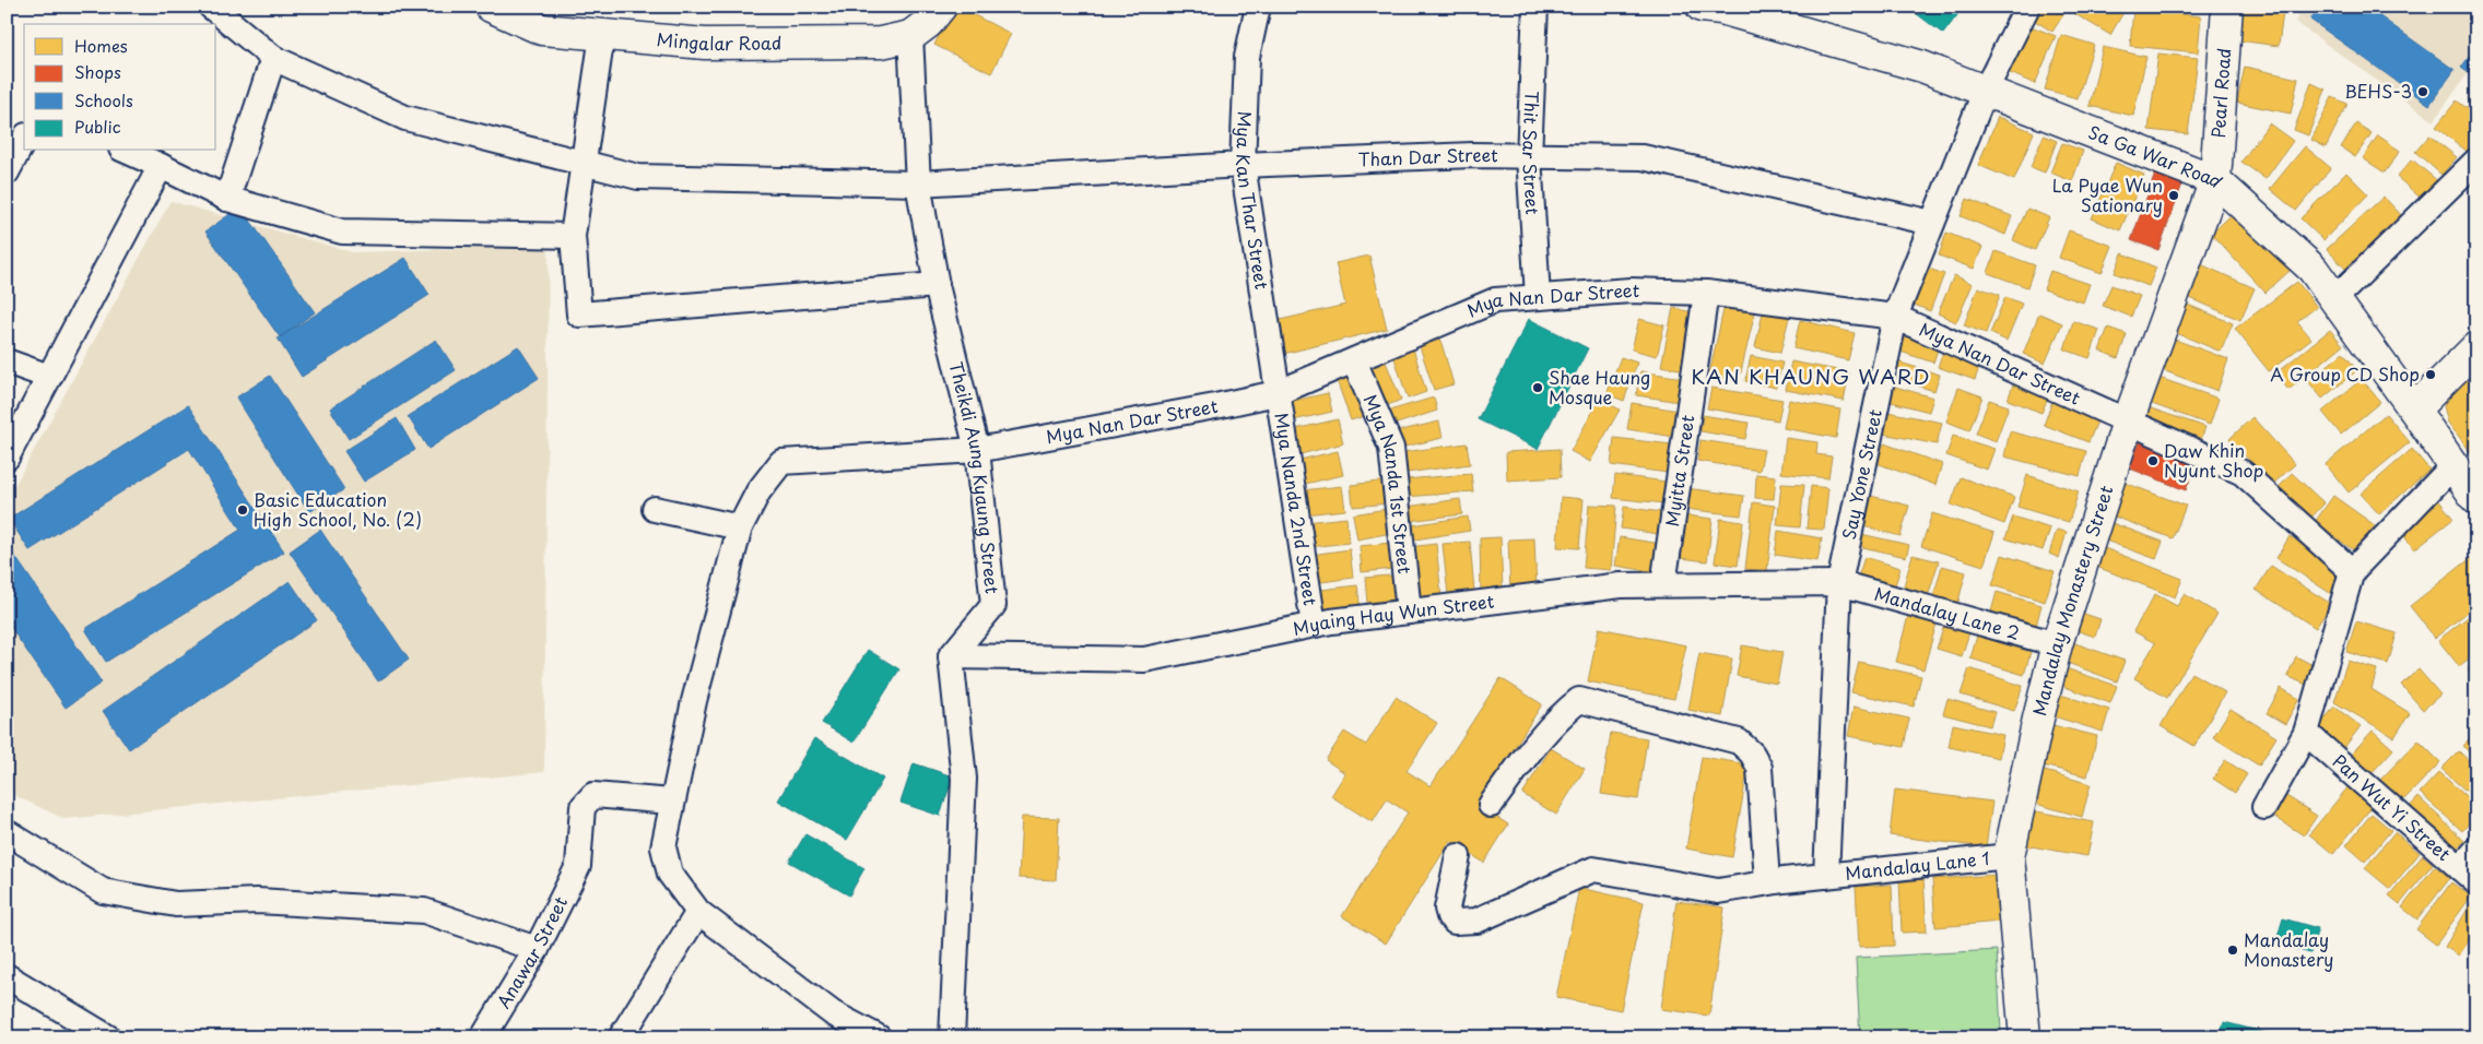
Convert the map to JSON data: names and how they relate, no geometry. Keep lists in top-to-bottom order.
{
  "streets": {
    "main road": [
      "Mingalar Road",
      "Pearl Road",
      "Sa Ga War Road",
      "Mandalay Monastery Street"
    ],
    "street": [
      "Thit Sar Street",
      "Than Dar Street",
      "Mya Kan Thar Street",
      "Mya Nan Dar Street",
      "Myitta Street",
      "Say Yone Street",
      "Theikdi Aung Kyaung Street",
      "Mya Nanda 1st Street",
      "Mya Nanda 2nd Street",
      "Mandalay Lane 2",
      "Myaing Hay Wun Street",
      "Pan Wut Yi Street",
      "Mandalay Lane 1",
      "Anawar Street"
    ]
  },
  "crossings": [
    ["Mingalar Road", "Theikdi Aung Kyaung Street"],
    ["Pearl Road", "Sa Ga War Road"],
    ["Pearl Road", "Mandalay Monastery Street"],
    ["Thit Sar Street", "Than Dar Street"],
    ["Thit Sar Street", "Mya Nan Dar Street"],
    ["Than Dar Street", "Mya Kan Thar Street"],
    ["Than Dar Street", "Say Yone Street"],
    ["Than Dar Street", "Theikdi Aung Kyaung Street"],
    ["Sa Ga War Road", "Say Yone Street"],
    ["Sa Ga War Road", "Mandalay Monastery Street"],
    ["Mya Kan Thar Street", "Mya Nan Dar Street"],
    ["Mya Kan Thar Street", "Mya Nanda 2nd Street"],
    ["Mya Nan Dar Street", "Myitta Street"],
    ["Mya Nan Dar Street", "Say Yone Street"],
    ["Mya Nan Dar Street", "Theikdi Aung Kyaung Street"],
    ["Mya Nan Dar Street", "Mya Nanda 1st Street"],
    ["Mya Nan Dar Street", "Mya Nanda 2nd Street"],
    ["Mya Nan Dar Street", "Mandalay Monastery Street"],
    ["Myitta Street", "Myaing Hay Wun Street"],
    ["Say Yone Street", "Mandalay Lane 2"],
    ["Say Yone Street", "Myaing Hay Wun Street"],
    ["Say Yone Street", "Mandalay Lane 1"],
    ["Theikdi Aung Kyaung Street", "Myaing Hay Wun Street"],
    ["Mya Nanda 1st Street", "Myaing Hay Wun Street"],
    ["Mya Nanda 2nd Street", "Myaing Hay Wun Street"],
    ["Mandalay Monastery Street", "Mandalay Lane 2"],
    ["Mandalay Monastery Street", "Mandalay Lane 1"],
    ["Mandalay Lane 2", "Myaing Hay Wun Street"]
  ],
  "districts": ["KAN KHAUNG WARD"],
  "places": [
    "BEHS-3",
    "La Pyae Wun Sationary",
    "A Group CD Shop",
    "Shae Haung Mosque",
    "Daw Khin Nyunt Shop",
    "Basic Education High School, No. (2)",
    "Mandalay Monastery"
  ],
  "legend": [
    "Homes",
    "Shops",
    "Schools",
    "Public"
  ]
}
